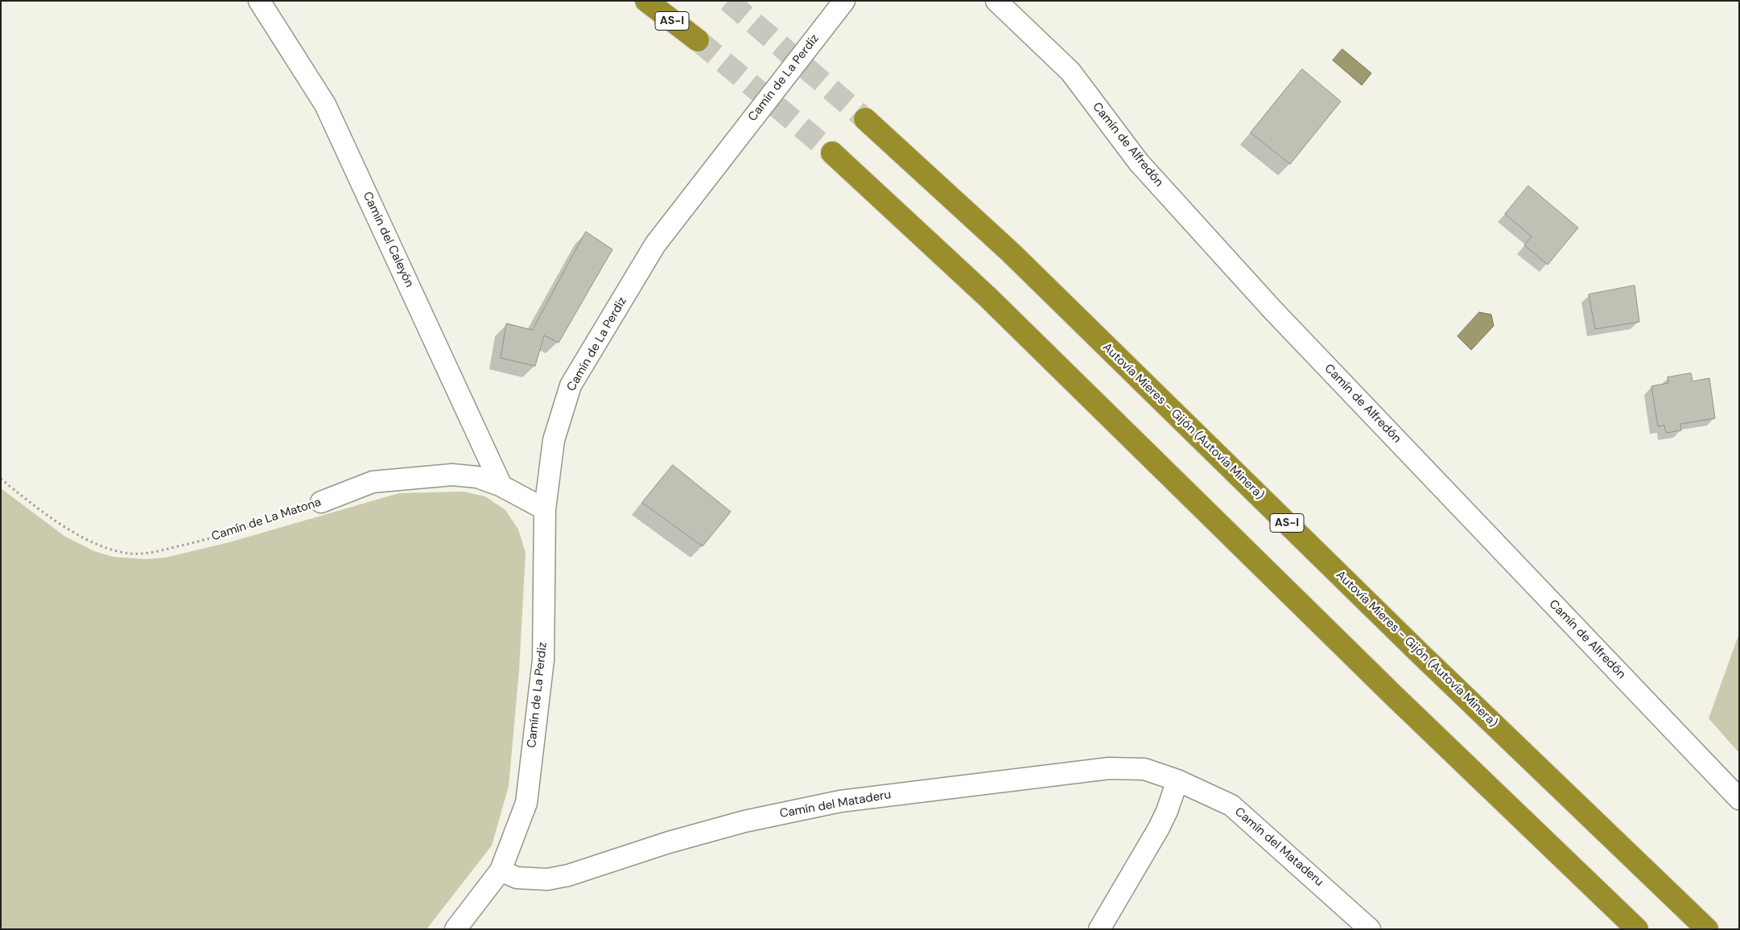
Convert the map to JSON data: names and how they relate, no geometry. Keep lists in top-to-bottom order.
{
  "streets": {
    "highway": ["AS-I", "Autovía Mieres - Gijón (Autovía Minera)"],
    "street": [
      "Camín de La Perdiz",
      "Camín de Alfredón",
      "Camín del Caleyón",
      "Camín de La Matona",
      "Camín del Mataderu"
    ]
  },
  "crossings": [
    ["Camín de La Perdiz", "Camín de La Matona"],
    ["Camín de La Perdiz", "Camín del Mataderu"],
    ["Camín del Caleyón", "Camín de La Matona"]
  ]
}
